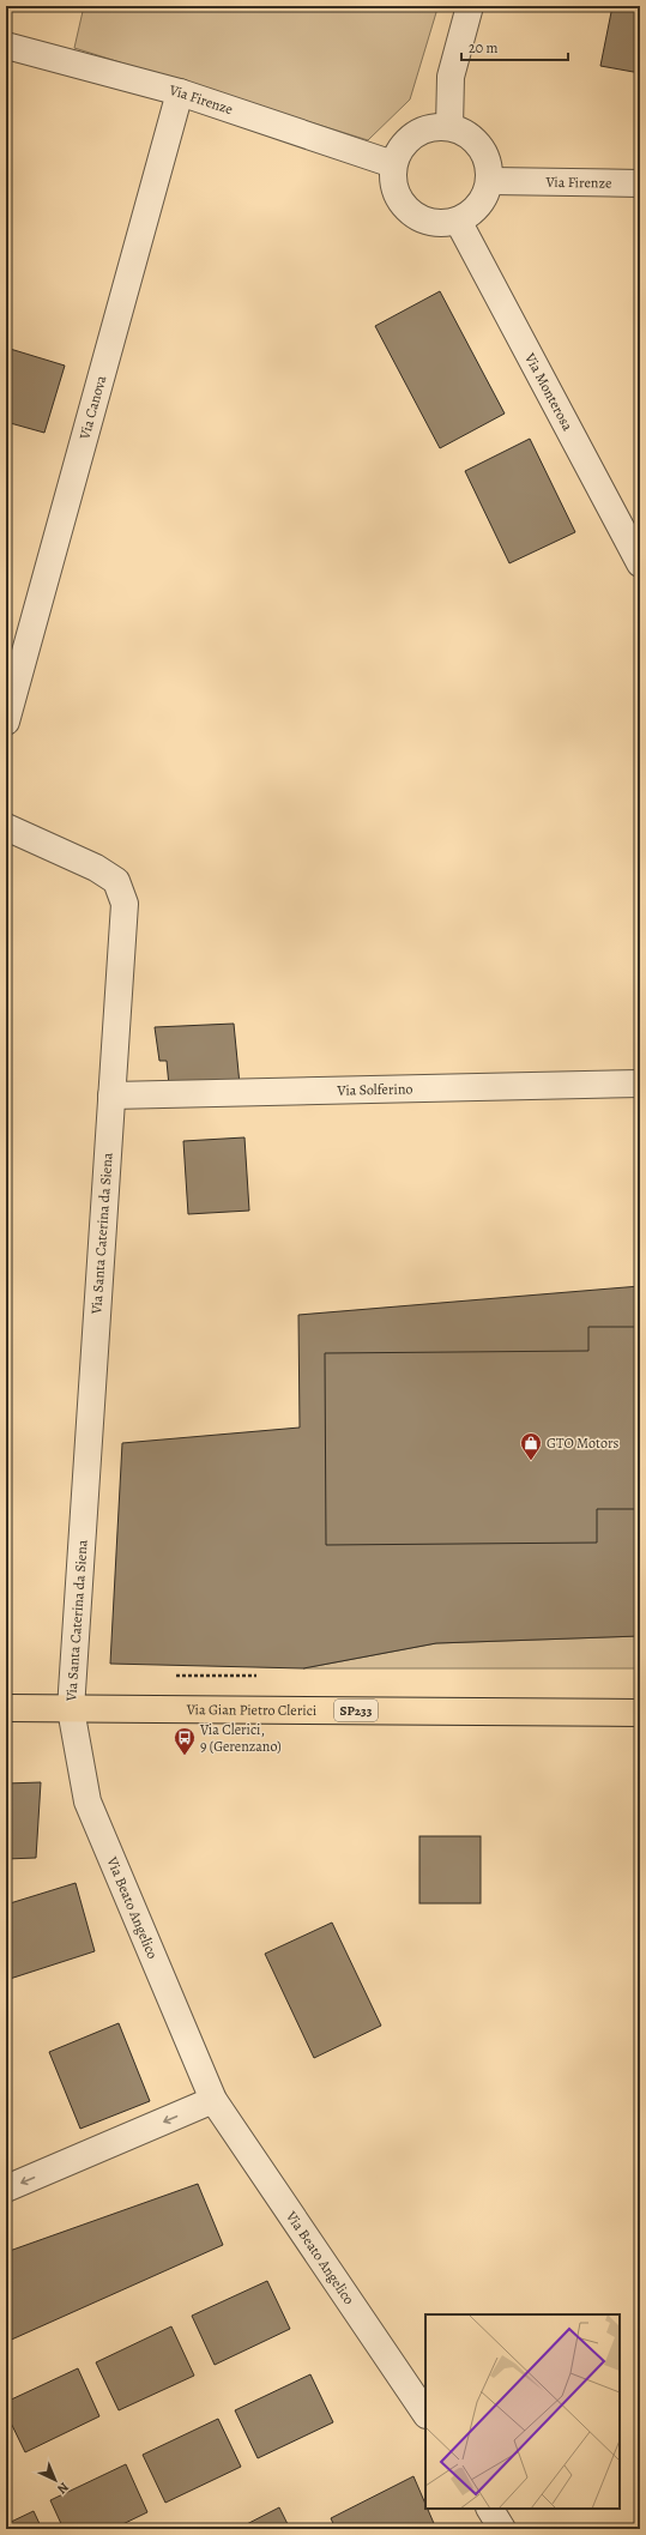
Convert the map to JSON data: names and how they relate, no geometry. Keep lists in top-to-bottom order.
{
  "streets": {
    "main road": ["Via Gian Pietro Clerici", "SP233"],
    "street": [
      "Via Firenze",
      "Via Monterosa",
      "Via Canova",
      "Via Solferino",
      "Via Santa Caterina da Siena",
      "Via Beato Angelico"
    ]
  },
  "crossings": [
    ["Via Firenze", "Via Monterosa"],
    ["Via Firenze", "Via Canova"],
    ["Via Solferino", "Via Santa Caterina da Siena"],
    ["Via Santa Caterina da Siena", "Via Gian Pietro Clerici"],
    ["Via Santa Caterina da Siena", "Via Beato Angelico"],
    ["Via Gian Pietro Clerici", "Via Beato Angelico"]
  ],
  "places": {
    "shop": ["GTO Motors"],
    "bus stop": ["Via Clerici, 9 (Gerenzano)"]
  },
  "scale_bar": "20 m",
  "north": "bottom right"
}
